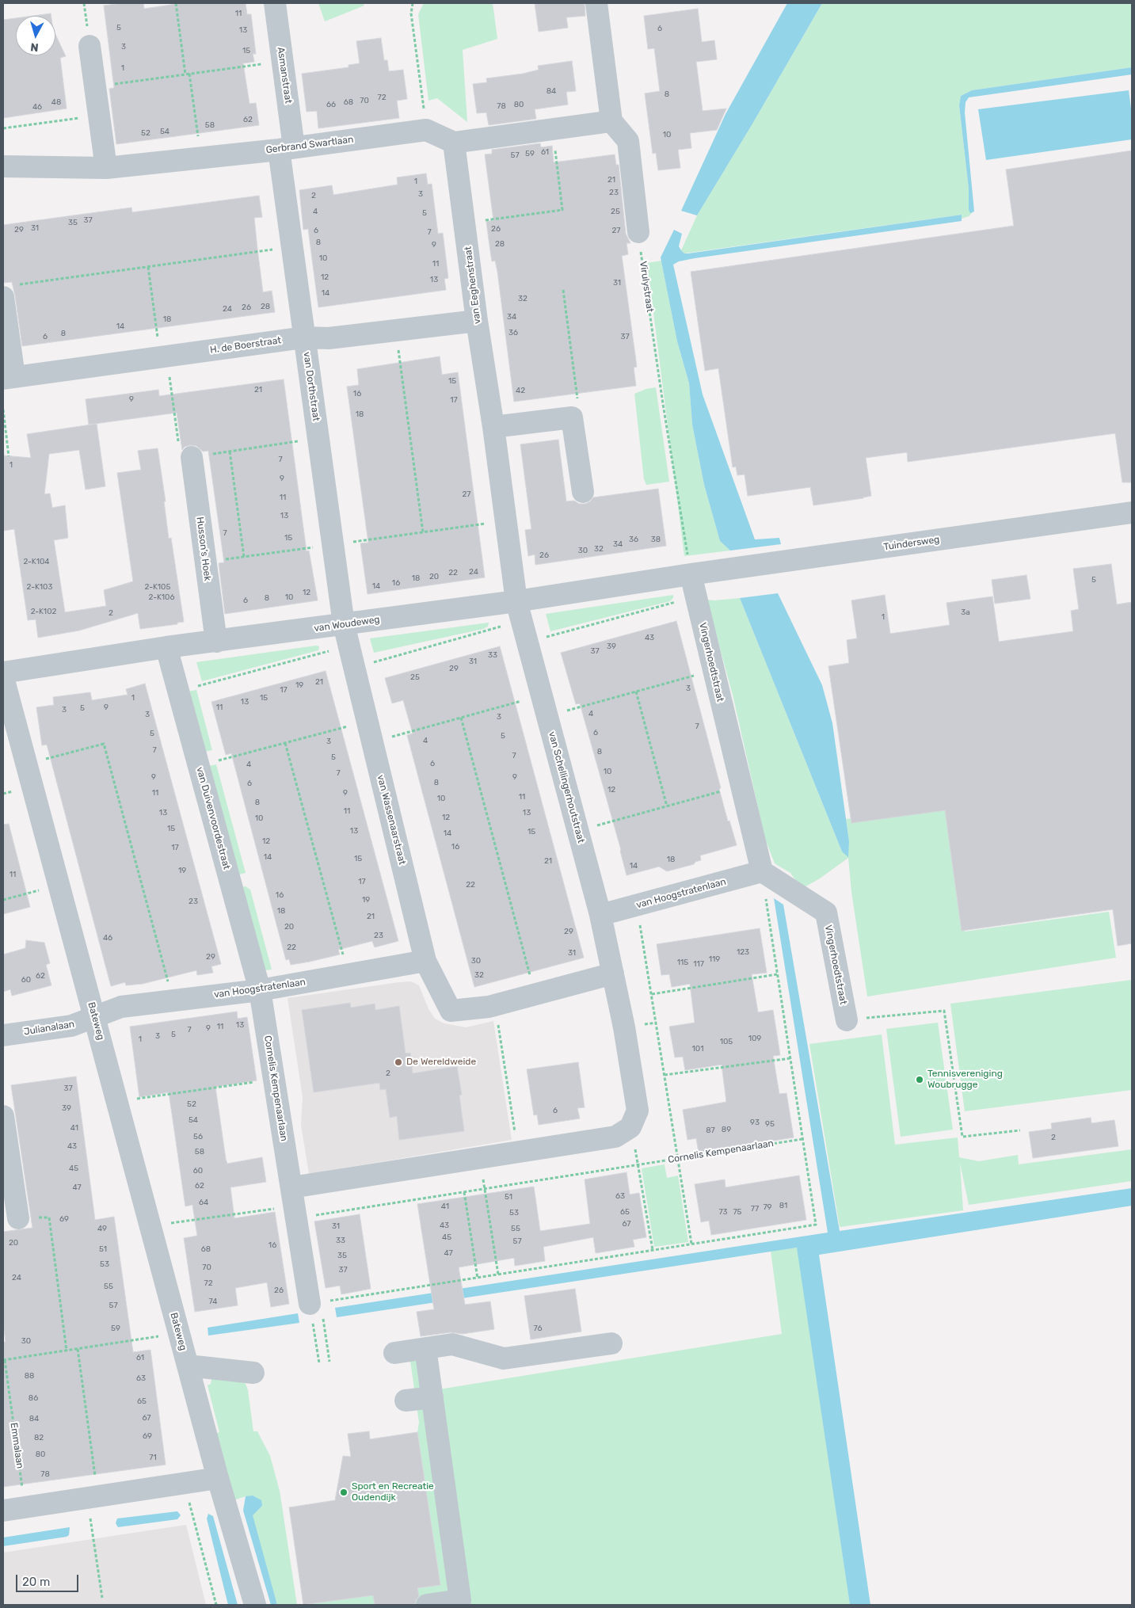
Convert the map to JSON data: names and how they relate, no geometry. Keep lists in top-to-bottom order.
{
  "streets": {
    "street": [
      "Asmanstraat",
      "Gerbrand Swartlaan",
      "van Eeghenstraat",
      "H. de Boerstraat",
      "van Dorthstraat",
      "Tuindersweg",
      "Husson's Hoek",
      "van Woudeweg",
      "Vingerhoedtstraat",
      "van Schellingerhoutstraat",
      "van Duivenvoordestraat",
      "van Wassenaarstraat",
      "van Hoogstratenlaan",
      "Bateweg",
      "Julianalaan",
      "Cornelis Kempenaarlaan"
    ],
    "path": ["Virulystraat", "Emmalaan"]
  },
  "crossings": [
    ["Asmanstraat", "Gerbrand Swartlaan"],
    ["Asmanstraat", "van Dorthstraat"],
    ["Gerbrand Swartlaan", "van Dorthstraat"],
    ["van Eeghenstraat", "H. de Boerstraat"],
    ["van Eeghenstraat", "van Woudeweg"],
    ["van Eeghenstraat", "van Schellingerhoutstraat"],
    ["Virulystraat", "Tuindersweg"],
    ["Virulystraat", "van Woudeweg"],
    ["Virulystraat", "Vingerhoedtstraat"],
    ["H. de Boerstraat", "van Dorthstraat"],
    ["van Dorthstraat", "van Woudeweg"],
    ["van Dorthstraat", "van Wassenaarstraat"],
    ["Tuindersweg", "van Woudeweg"],
    ["Tuindersweg", "Vingerhoedtstraat"],
    ["Husson's Hoek", "van Woudeweg"],
    ["van Woudeweg", "Vingerhoedtstraat"],
    ["van Woudeweg", "van Schellingerhoutstraat"],
    ["van Woudeweg", "van Duivenvoordestraat"],
    ["van Woudeweg", "van Wassenaarstraat"],
    ["Vingerhoedtstraat", "van Hoogstratenlaan"],
    ["van Schellingerhoutstraat", "van Hoogstratenlaan"],
    ["van Duivenvoordestraat", "van Hoogstratenlaan"],
    ["van Duivenvoordestraat", "Cornelis Kempenaarlaan"],
    ["van Wassenaarstraat", "van Hoogstratenlaan"],
    ["van Hoogstratenlaan", "Bateweg"],
    ["van Hoogstratenlaan", "Julianalaan"],
    ["van Hoogstratenlaan", "Cornelis Kempenaarlaan"],
    ["Bateweg", "Julianalaan"]
  ],
  "places": ["De Wereldweide", "Tennisvereniging Woubrugge", "Sport en Recreatie Oudendijk"],
  "house_numbers": [
    "11",
    "5",
    "6",
    "13",
    "3",
    "15",
    "1",
    "84",
    "8",
    "72",
    "70",
    "48",
    "68",
    "66",
    "80",
    "78",
    "46",
    "62",
    "58",
    "54",
    "52",
    "10",
    "61",
    "59",
    "57",
    "21",
    "1",
    "23",
    "3",
    "2",
    "4",
    "25",
    "5",
    "37",
    "35",
    "31",
    "26",
    "29",
    "6",
    "27",
    "7",
    "8",
    "28",
    "9",
    "10",
    "11",
    "12",
    "13",
    "31",
    "14",
    "32",
    "28",
    "26",
    "24",
    "34",
    "18",
    "14",
    "36",
    "8",
    "6",
    "37",
    "15",
    "21",
    "42",
    "16",
    "9",
    "17",
    "18",
    "7",
    "1",
    "9",
    "27",
    "11",
    "13",
    "7",
    "15",
    "36",
    "38",
    "34",
    "32",
    "30",
    "26",
    "2-K104",
    "24",
    "22",
    "20",
    "18",
    "5",
    "16",
    "14",
    "2-K103",
    "2-K105",
    "12",
    "2-K106",
    "10",
    "8",
    "6",
    "2-K102",
    "3a",
    "2",
    "1",
    "43",
    "39",
    "37",
    "33",
    "31",
    "29",
    "25",
    "21",
    "19",
    "3",
    "17",
    "1",
    "15",
    "13",
    "9",
    "11",
    "5",
    "3",
    "4",
    "3",
    "3",
    "7",
    "6",
    "5",
    "5",
    "4",
    "3",
    "7",
    "8",
    "7",
    "5",
    "6",
    "4",
    "10",
    "7",
    "9",
    "9",
    "8",
    "6",
    "12",
    "11",
    "9",
    "11",
    "10",
    "8",
    "11",
    "13",
    "13",
    "12",
    "10",
    "15",
    "13",
    "15",
    "14",
    "12",
    "16",
    "17",
    "14",
    "15",
    "18",
    "21",
    "14",
    "19",
    "11",
    "17",
    "22",
    "16",
    "19",
    "23",
    "18",
    "21",
    "20",
    "29",
    "23",
    "46",
    "22",
    "123",
    "31",
    "29",
    "119",
    "30",
    "115",
    "117",
    "32",
    "62",
    "60",
    "13",
    "11",
    "9",
    "7",
    "5",
    "3",
    "109",
    "1",
    "105",
    "101",
    "2",
    "37",
    "52",
    "39",
    "6",
    "54",
    "93",
    "95",
    "41",
    "89",
    "87",
    "56",
    "2",
    "43",
    "58",
    "45",
    "60",
    "62",
    "47",
    "63",
    "51",
    "64",
    "81",
    "41",
    "79",
    "77",
    "65",
    "73",
    "75",
    "53",
    "69",
    "67",
    "43",
    "31",
    "49",
    "55",
    "45",
    "33",
    "57",
    "20",
    "16",
    "51",
    "68",
    "47",
    "35",
    "53",
    "70",
    "37",
    "24",
    "72",
    "55",
    "26",
    "74",
    "57",
    "59",
    "76",
    "30",
    "61",
    "88",
    "63",
    "86",
    "65",
    "67",
    "84",
    "69",
    "82",
    "80",
    "71",
    "78"
  ],
  "scale_bar": "20 m",
  "north": "bottom"
}
